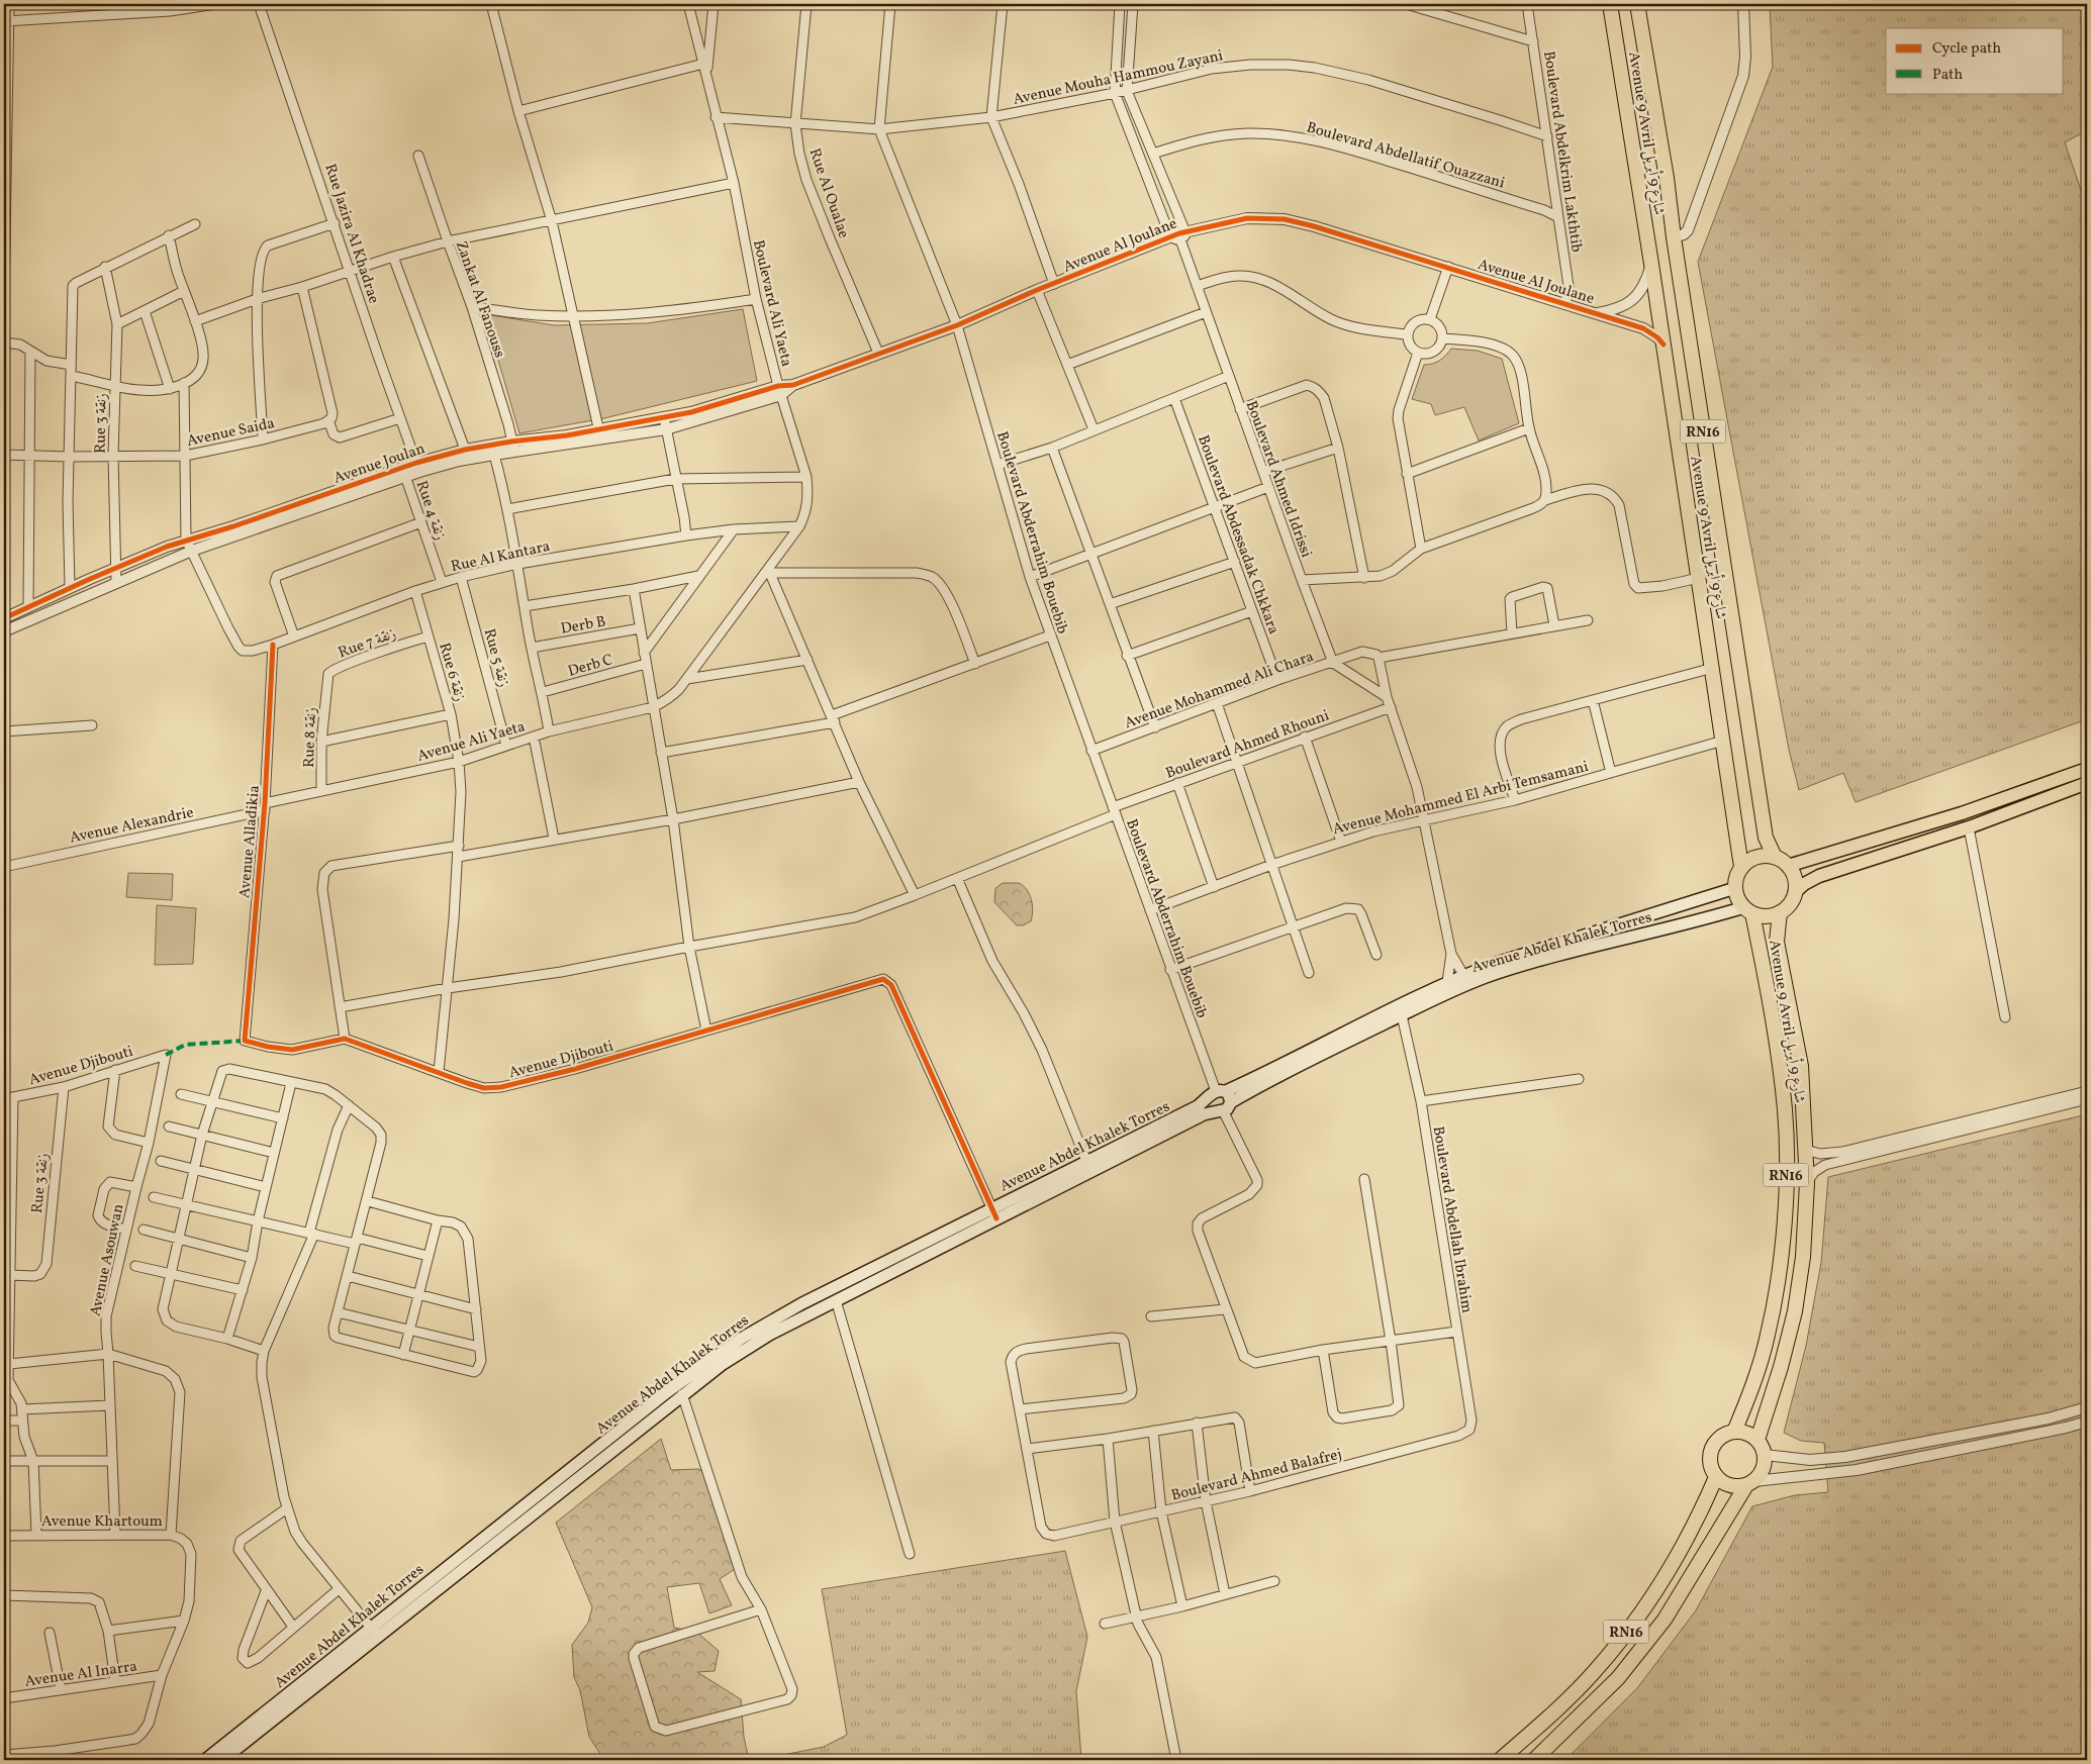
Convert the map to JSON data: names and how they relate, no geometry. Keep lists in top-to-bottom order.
{
  "streets": {
    "highway": ["Avenue 9 Avril شارع 9 أبريل", "RN16"],
    "main road": ["Avenue Abdel Khalek Torres"],
    "street": [
      "Avenue Mouha Hammou Zayani",
      "Boulevard Abdelkrim Lakthtib",
      "Boulevard Abdellatif Ouazzani",
      "Rue Al Oualae",
      "Rue Jazira Al Khadrae",
      "Avenue Al Joulane",
      "Zankat Al Fanouss",
      "Boulevard Ali Yaeta",
      "Rue 3 زنقة",
      "Avenue Saida",
      "Avenue Joulan",
      "Boulevard Ahmed Idrissi",
      "Rue 4 زنقة",
      "Boulevard Abderrahim Bouebib",
      "Boulevard Abdessadak Chkkara",
      "Rue Al Kantara",
      "Derb B",
      "Rue 7 زنقة",
      "Rue 5 زنقة",
      "Derb C",
      "Rue 6 زنقة",
      "Avenue Mohammed Ali Chara",
      "Rue 8 زنقة",
      "Avenue Ali Yaeta",
      "Boulevard Ahmed Rhouni",
      "Avenue Mohammed El Arbi Temsamani",
      "Avenue Alexandrie",
      "Avenue Alladikia",
      "Avenue Djibouti",
      "Boulevard Abdellah Ibrahim",
      "Avenue Asouwan",
      "Boulevard Ahmed Balafrej",
      "Avenue Khartoum",
      "Avenue Al Inarra"
    ]
  },
  "crossings": [
    ["Avenue Mouha Hammou Zayani", "Boulevard Abdelkrim Lakthtib"],
    ["Avenue Mouha Hammou Zayani", "Rue Al Oualae"],
    ["Avenue Mouha Hammou Zayani", "Boulevard Ali Yaeta"],
    ["Avenue Mouha Hammou Zayani", "Boulevard Abderrahim Bouebib"],
    ["Avenue 9 Avril شارع 9 أبريل", "Avenue Al Joulane"],
    ["Avenue 9 Avril شارع 9 أبريل", "RN16"],
    ["Avenue 9 Avril شارع 9 أبريل", "Avenue Mohammed El Arbi Temsamani"],
    ["Avenue 9 Avril شارع 9 أبريل", "Avenue Abdel Khalek Torres"],
    ["Boulevard Abdelkrim Lakthtib", "Boulevard Abdellatif Ouazzani"],
    ["Boulevard Abdelkrim Lakthtib", "Avenue Al Joulane"],
    ["Rue Al Oualae", "Avenue Al Joulane"],
    ["Rue Jazira Al Khadrae", "Avenue Joulan"],
    ["Avenue Al Joulane", "Boulevard Ali Yaeta"],
    ["Avenue Al Joulane", "Avenue Joulan"],
    ["Avenue Al Joulane", "Boulevard Abderrahim Bouebib"],
    ["Zankat Al Fanouss", "Avenue Joulan"],
    ["Boulevard Ali Yaeta", "Avenue Joulan"],
    ["Boulevard Ali Yaeta", "Rue Al Kantara"],
    ["Boulevard Ali Yaeta", "Avenue Ali Yaeta"],
    ["Rue 3 زنقة", "Avenue Saida"],
    ["Rue 3 زنقة", "Avenue Joulan"],
    ["Rue 3 زنقة", "Avenue Djibouti"],
    ["RN16", "Avenue Abdel Khalek Torres"],
    ["Avenue Joulan", "Rue 4 زنقة"],
    ["Avenue Joulan", "Rue Al Kantara"],
    ["Boulevard Ahmed Idrissi", "Avenue Mohammed Ali Chara"],
    ["Rue 4 زنقة", "Rue Al Kantara"],
    ["Boulevard Abderrahim Bouebib", "Avenue Mohammed Ali Chara"],
    ["Boulevard Abderrahim Bouebib", "Boulevard Ahmed Rhouni"],
    ["Boulevard Abderrahim Bouebib", "Avenue Mohammed El Arbi Temsamani"],
    ["Boulevard Abderrahim Bouebib", "Avenue Abdel Khalek Torres"],
    ["Boulevard Abdessadak Chkkara", "Avenue Mohammed Ali Chara"],
    ["Rue Al Kantara", "Rue 5 زنقة"],
    ["Rue Al Kantara", "Rue 6 زنقة"],
    ["Rue Al Kantara", "Avenue Alladikia"],
    ["Rue 7 زنقة", "Rue 6 زنقة"],
    ["Rue 7 زنقة", "Rue 8 زنقة"],
    ["Rue 5 زنقة", "Avenue Ali Yaeta"],
    ["Rue 6 زنقة", "Avenue Ali Yaeta"],
    ["Rue 6 زنقة", "Boulevard Ahmed Rhouni"],
    ["Rue 6 زنقة", "Avenue Djibouti"],
    ["Rue 8 زنقة", "Avenue Ali Yaeta"],
    ["Avenue Ali Yaeta", "Avenue Alexandrie"],
    ["Avenue Ali Yaeta", "Avenue Alladikia"],
    ["Avenue Alexandrie", "Avenue Alladikia"],
    ["Avenue Alladikia", "Avenue Djibouti"],
    ["Avenue Abdel Khalek Torres", "Avenue Djibouti"],
    ["Avenue Abdel Khalek Torres", "Boulevard Abdellah Ibrahim"],
    ["Avenue Djibouti", "Avenue Asouwan"],
    ["Boulevard Abdellah Ibrahim", "Boulevard Ahmed Balafrej"],
    ["Avenue Asouwan", "Avenue Khartoum"]
  ],
  "legend": ["Cycle path", "Path"]
}
